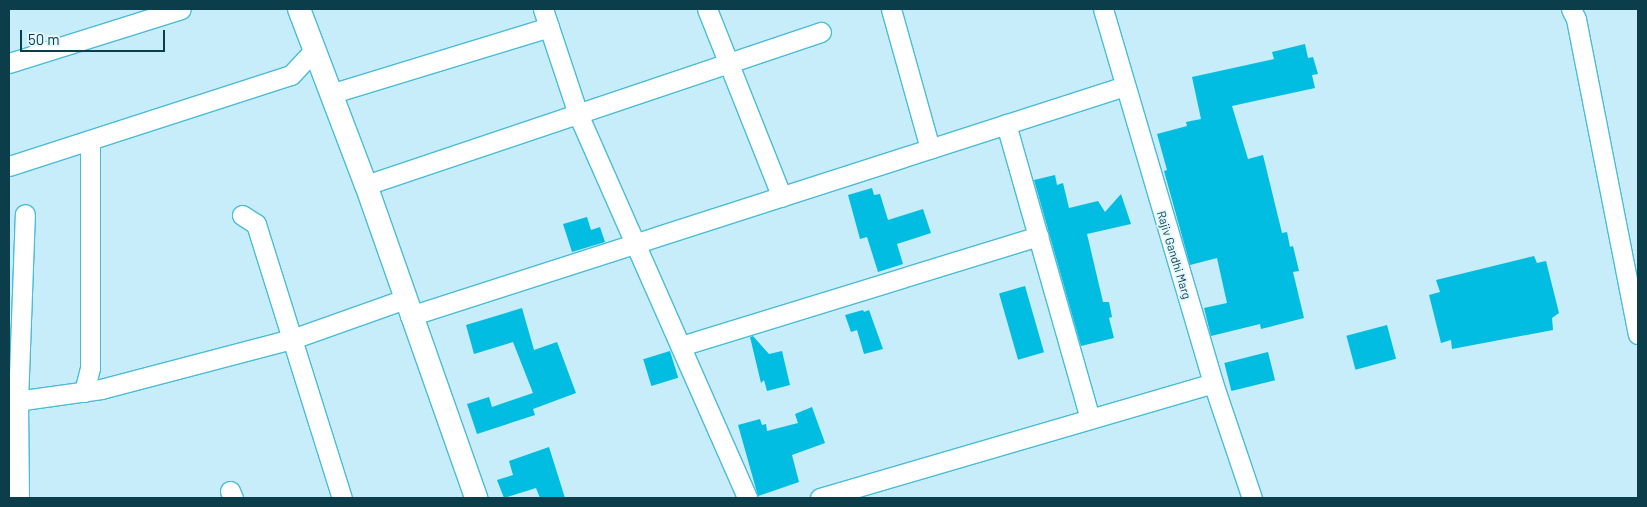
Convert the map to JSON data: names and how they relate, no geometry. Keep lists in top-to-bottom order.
{
  "streets": {
    "street": ["Rajiv Gandhi Marg"]
  },
  "scale_bar": "50 m"
}
